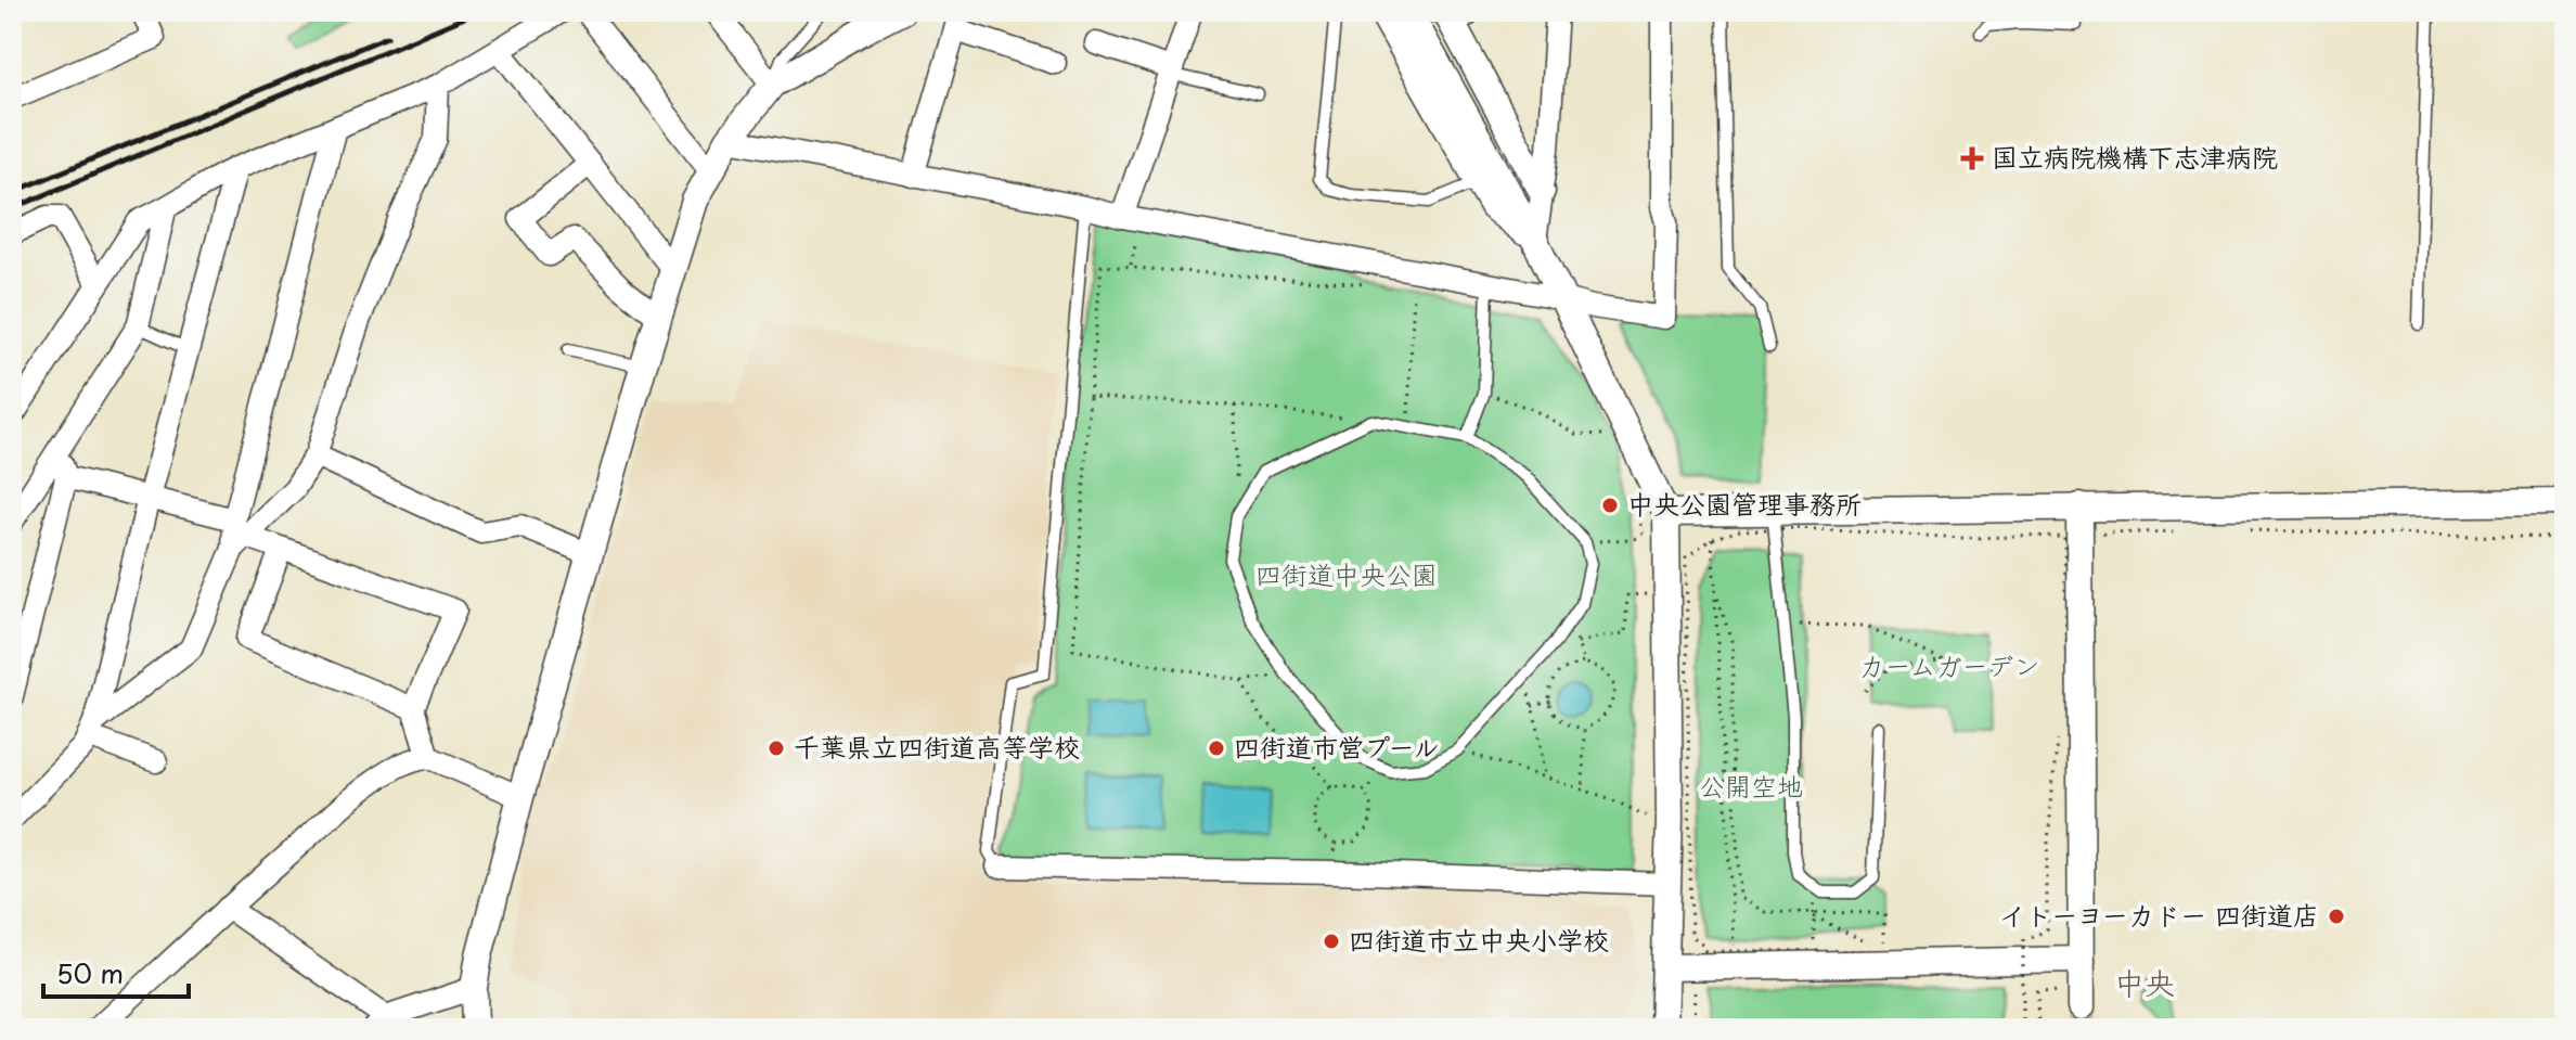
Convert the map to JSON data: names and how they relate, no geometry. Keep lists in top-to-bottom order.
{
  "districts": ["中央"],
  "parks": ["四街道中央公園", "カームガーデン", "公開空地"],
  "places": {
    "health": ["国立病院機構下志津病院"],
    "other": [
      "中央公園管理事務所",
      "千葉県立四街道高等学校",
      "四街道市営プール",
      "イトーヨーカドー 四街道店",
      "四街道市立中央小学校"
    ]
  },
  "scale_bar": "50 m"
}
